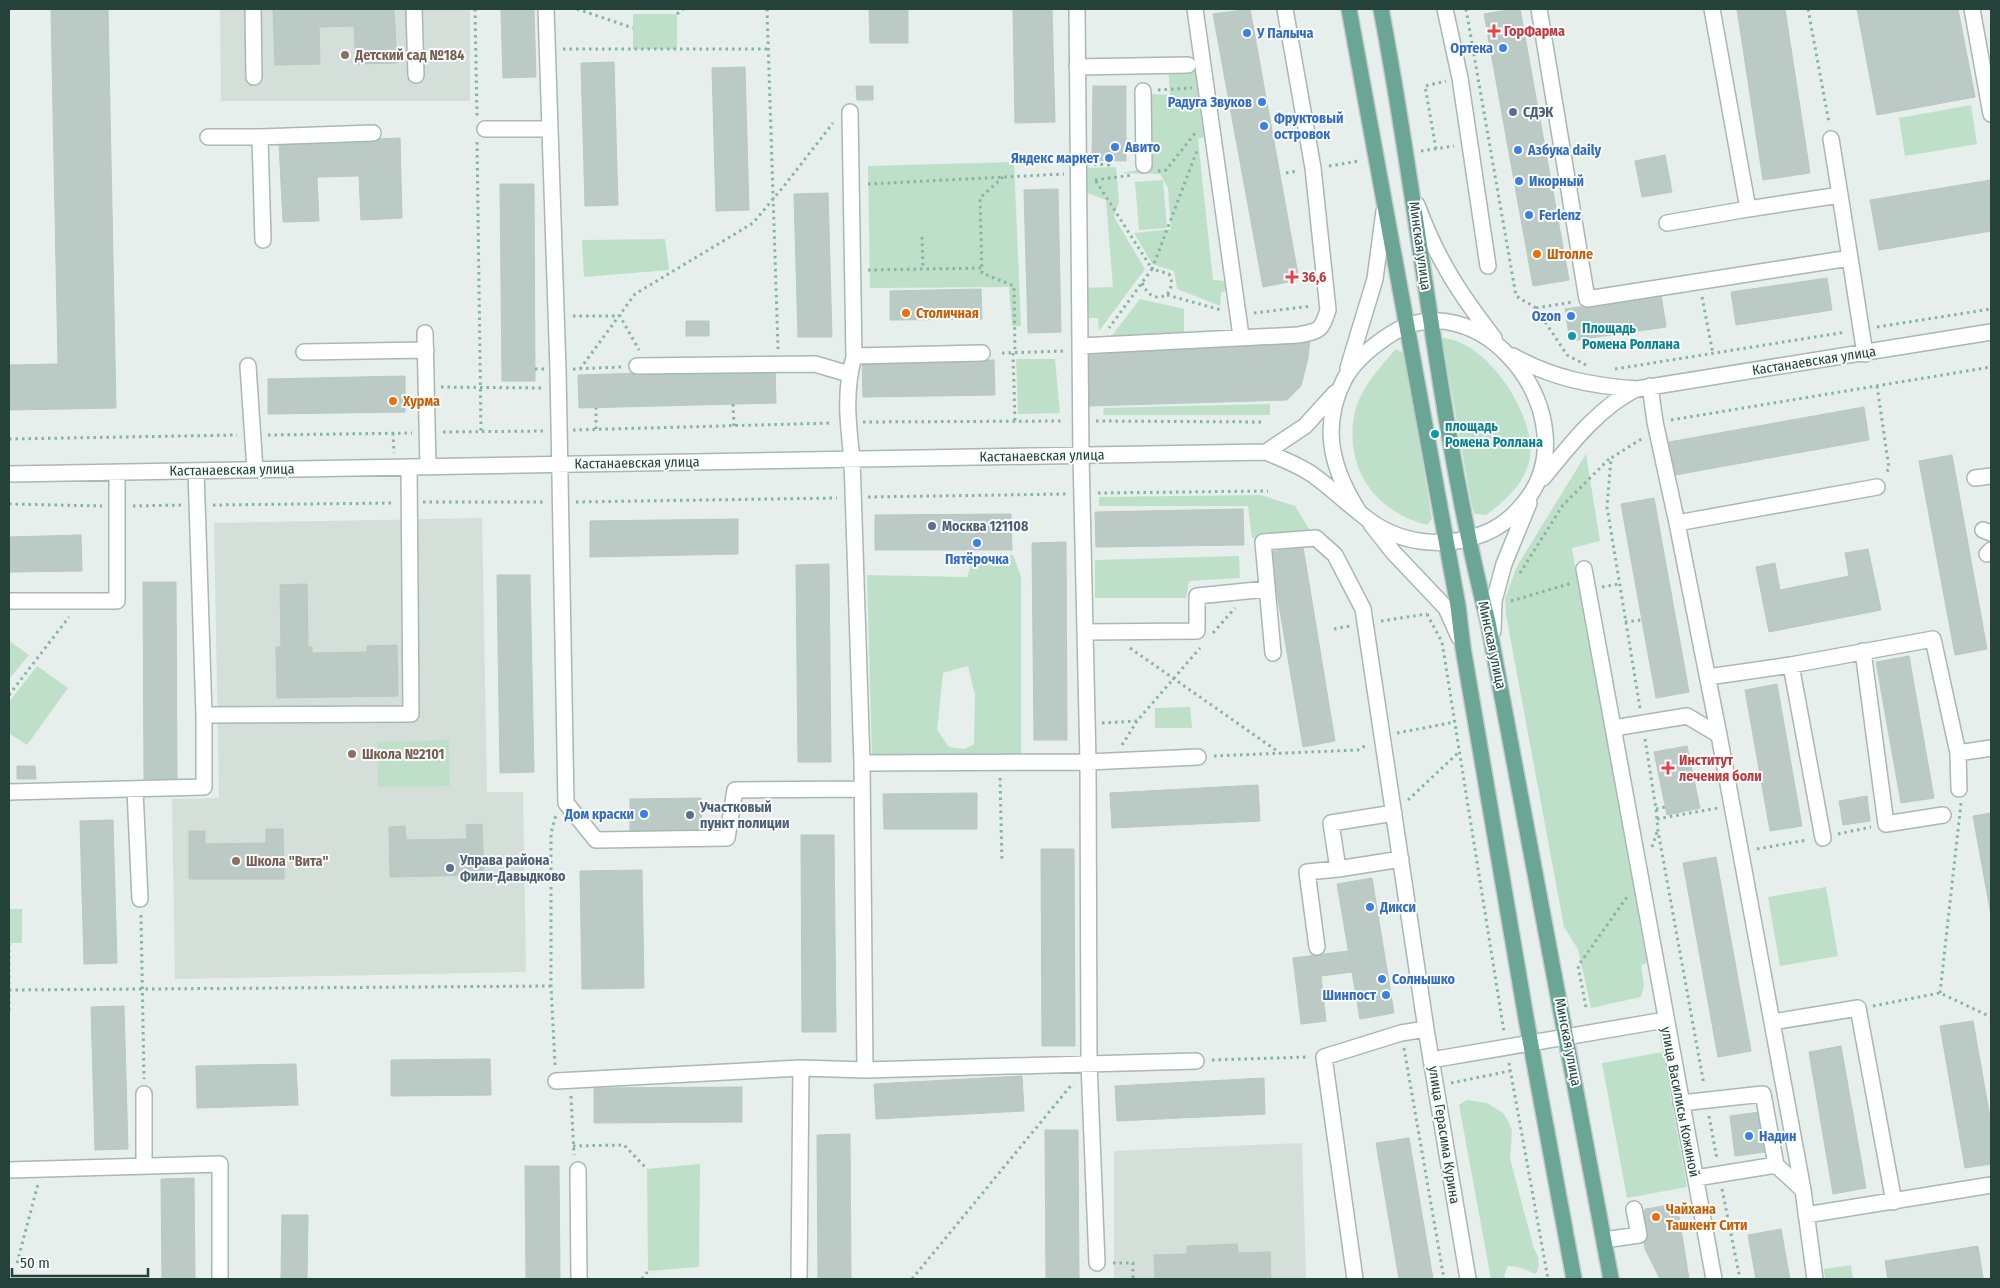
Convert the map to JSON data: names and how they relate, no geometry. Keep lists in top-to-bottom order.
{
  "streets": {
    "main road": ["Минская улица"],
    "street": ["Кастанаевская улица", "улица Василисы Кожиной", "улица Герасима Курина"]
  },
  "crossings": [
    ["Минская улица", "Кастанаевская улица"],
    ["Минская улица", "улица Василисы Кожиной"],
    ["Минская улица", "улица Герасима Курина"],
    ["улица Василисы Кожиной", "улица Герасима Курина"]
  ],
  "places": {
    "health": ["ГорФарма", "36,6", "Институт лечения боли"],
    "other": [
      "У Палыча",
      "Ортека",
      "Детский сад №184",
      "Радуга Звуков",
      "СДЭК",
      "Фруктовый островок",
      "Авито",
      "Азбука daily",
      "Яндекс маркет",
      "Икорный",
      "Ferlenz",
      "Штолле",
      "Столичная",
      "Ozon",
      "Площадь Ромена Роллана",
      "Хурма",
      "площадь Ромена Роллана",
      "Москва 121108",
      "Пятёрочка",
      "Школа №2101",
      "Дом краски",
      "Участковый пункт полиции",
      "Школа \"Вита\"",
      "Управа района Фили-Давыдково",
      "Дикси",
      "Солнышко",
      "Шинпост",
      "Надин",
      "Чайхана Ташкент Сити"
    ]
  },
  "scale_bar": "50 m"
}
